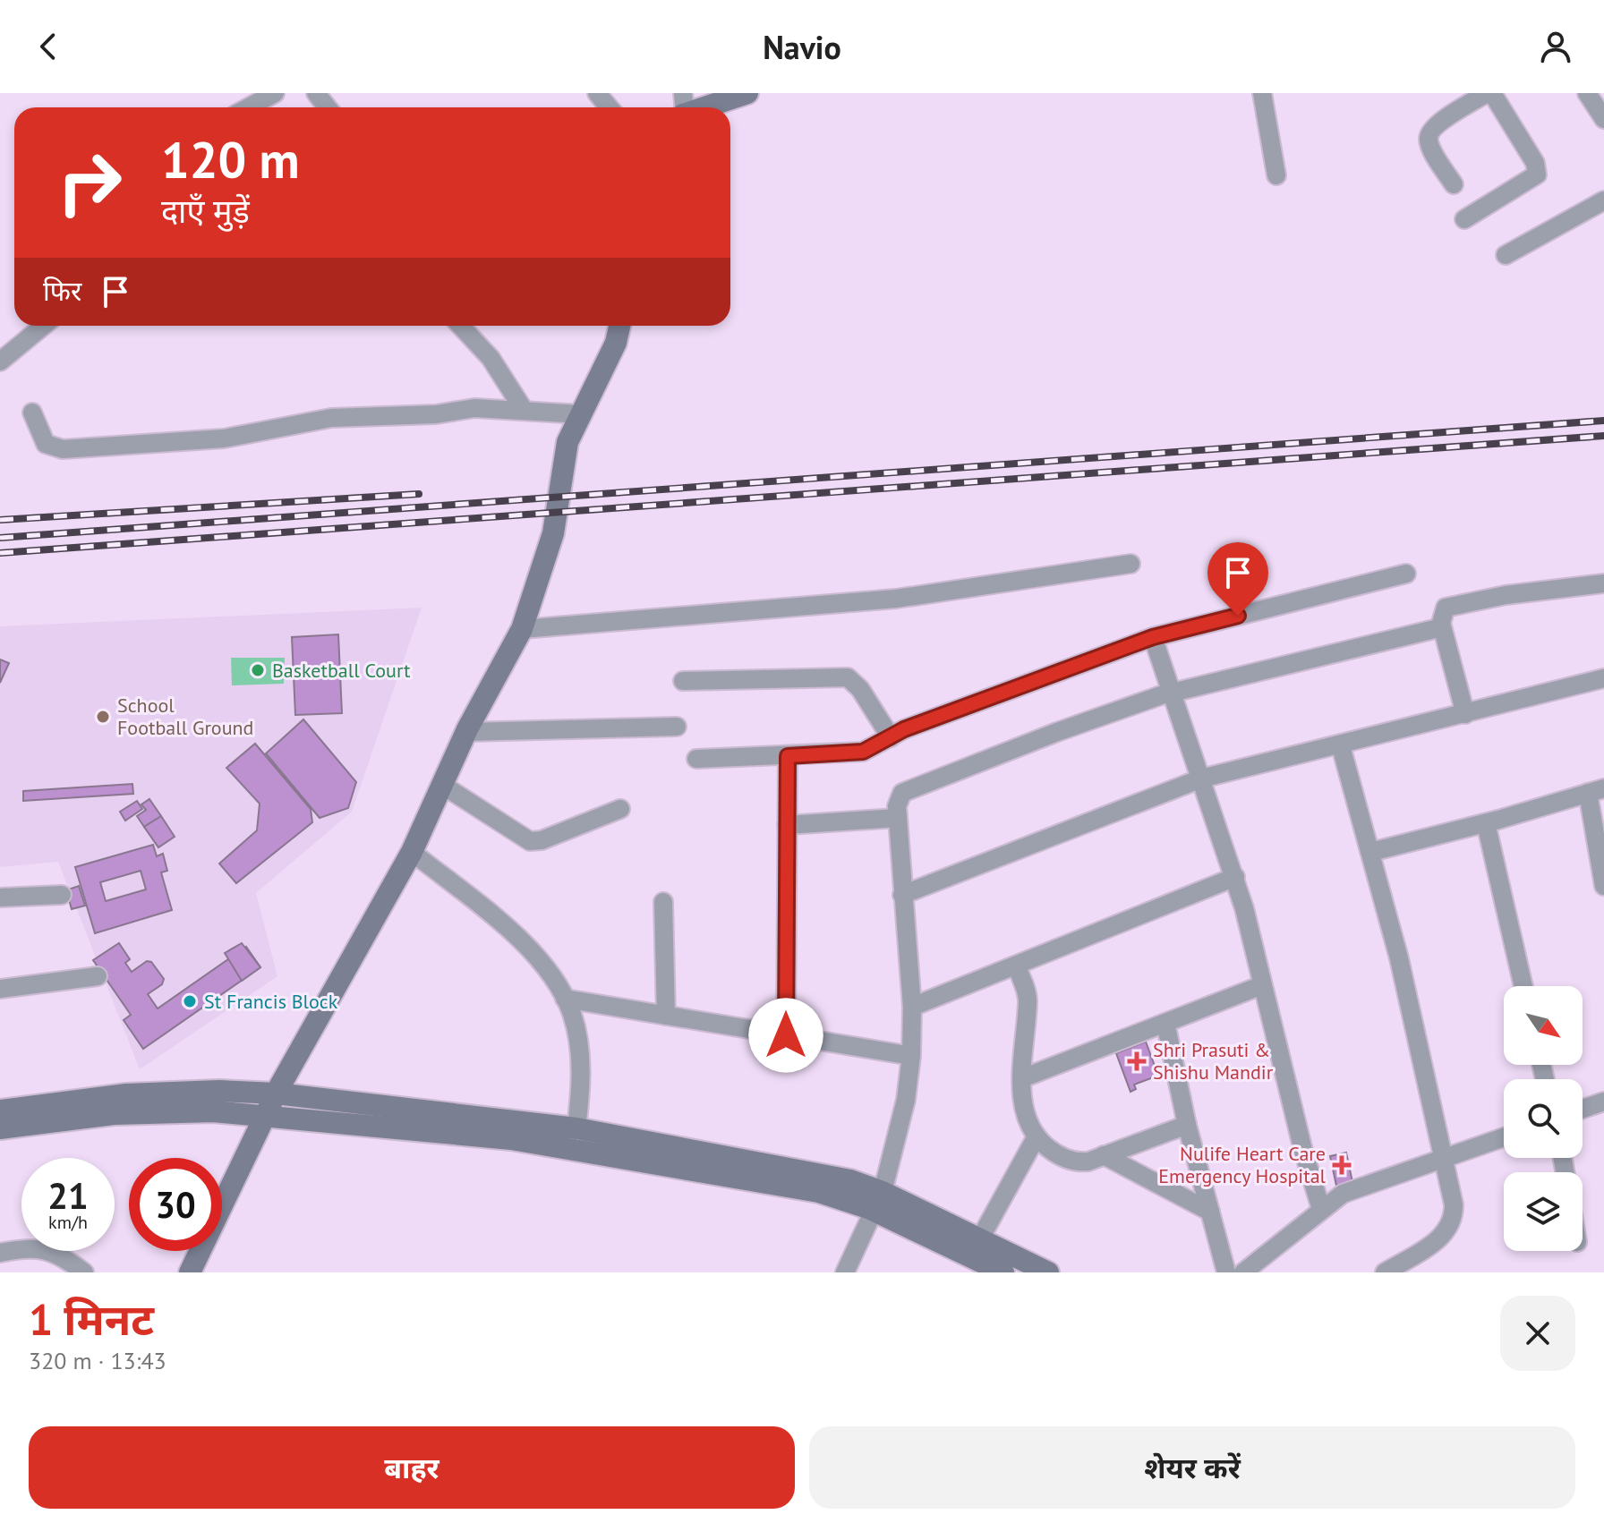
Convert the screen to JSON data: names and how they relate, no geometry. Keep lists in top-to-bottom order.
{
  "places": {
    "other": ["Basketball Court", "School Football Ground", "St Francis Block"],
    "health": ["Shri Prasuti & Shishu Mandir", "Nulife Heart Care Emergency Hospital"]
  },
  "north": "bottom right",
  "page": {
    "header": "Navio",
    "turn": ["120 m", "दाएँ मुड़ें"],
    "then": "फिर",
    "speed": "21 km/h",
    "limit": "30",
    "heading": ["1 मिनट", "320 m · 13:43"],
    "buttons": ["बाहर", "शेयर करें"]
  }
}
